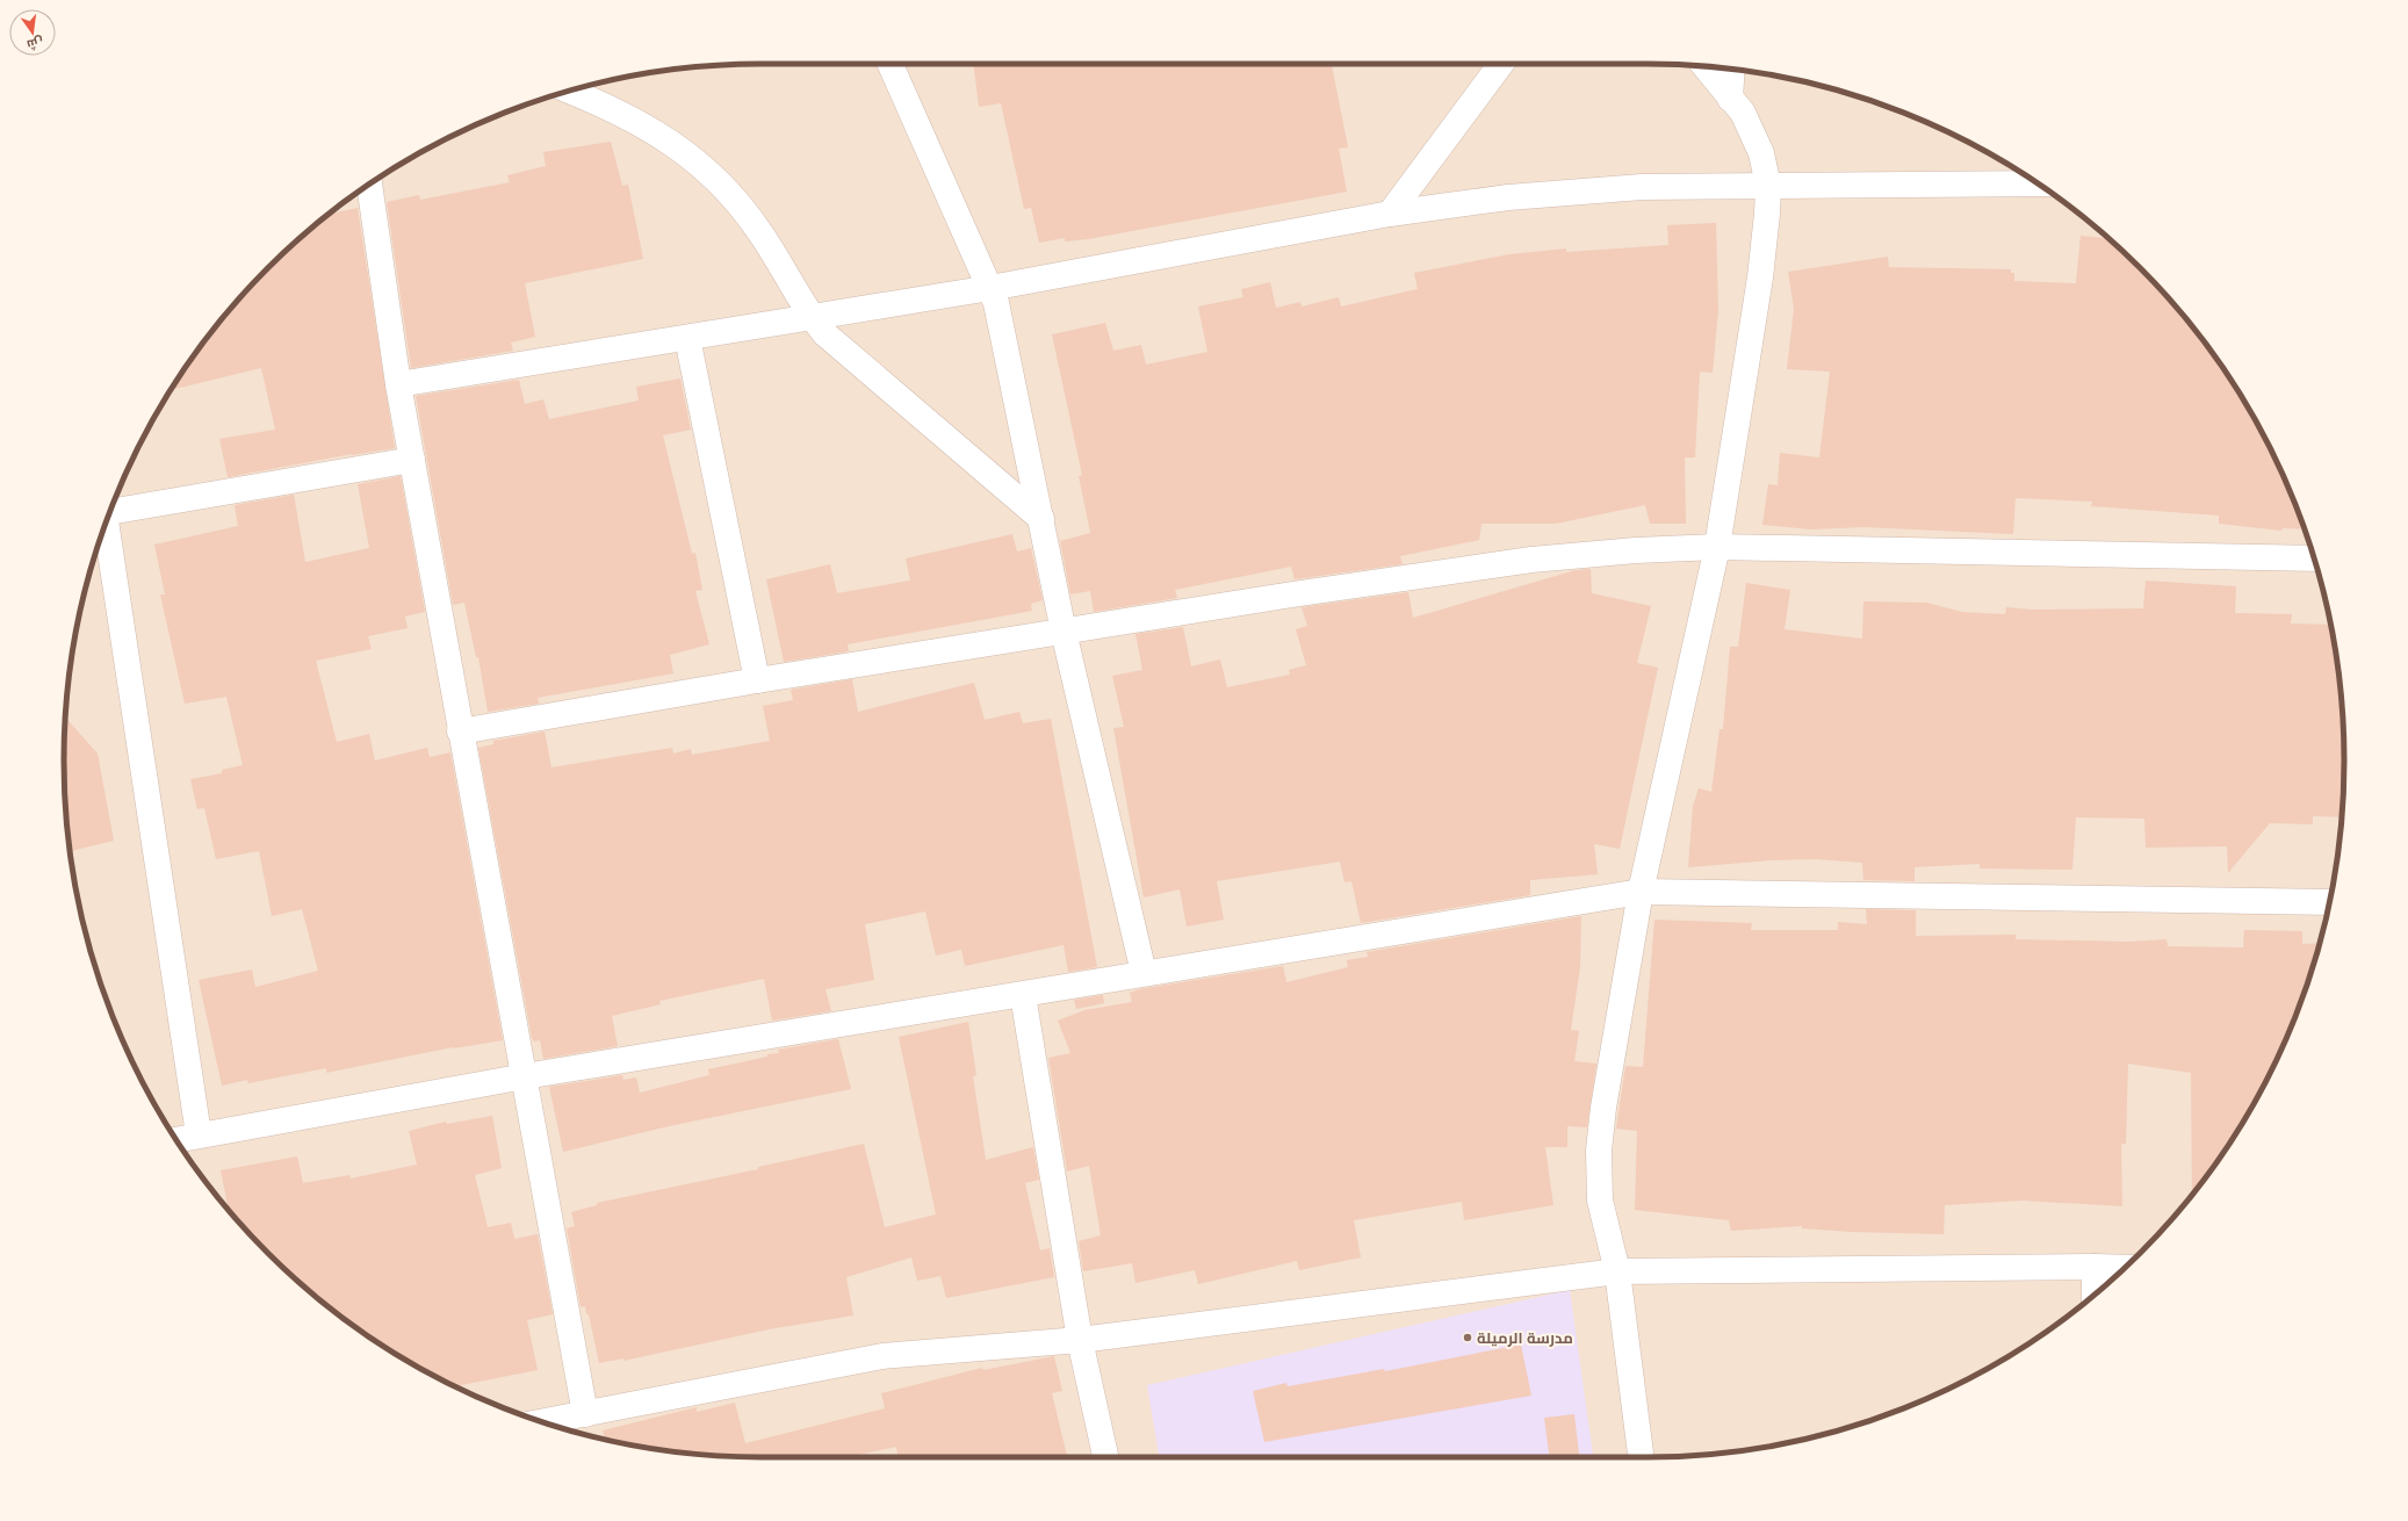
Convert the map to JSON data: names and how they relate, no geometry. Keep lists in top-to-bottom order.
{
  "places": ["مدرسة الرميلة"],
  "north": "bottom"
}
